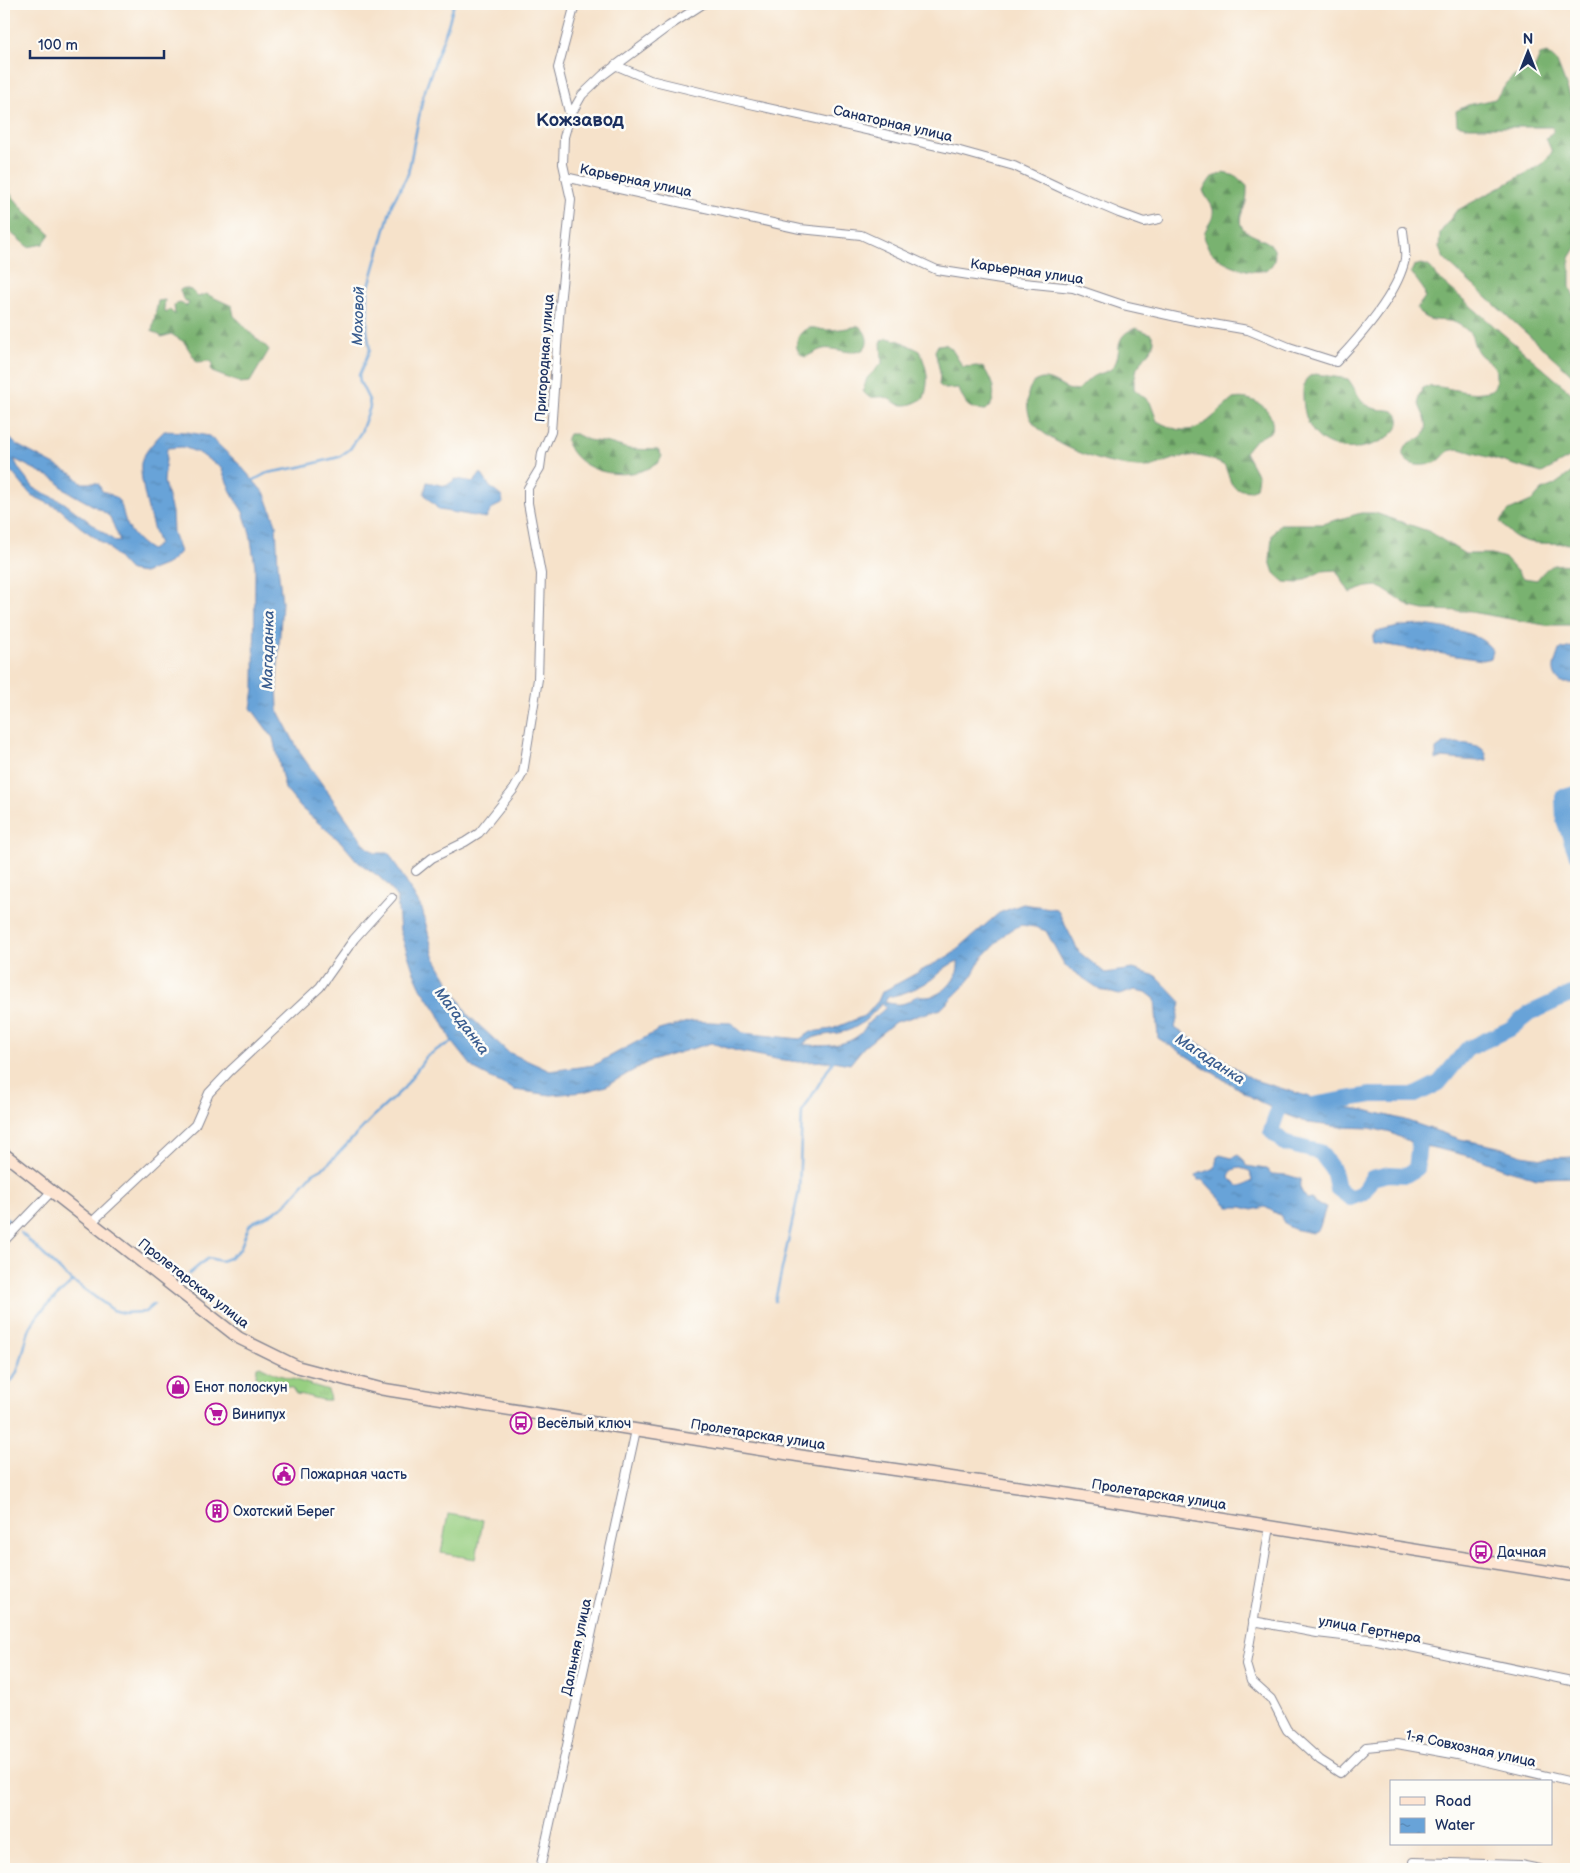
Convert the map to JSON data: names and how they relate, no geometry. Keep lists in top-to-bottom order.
{
  "streets": {
    "main road": ["Пролетарская улица"],
    "street": [
      "Санаторная улица",
      "Карьерная улица",
      "Пригородная улица",
      "улица Гертнера",
      "Дальняя улица",
      "1-я Совхозная улица"
    ]
  },
  "crossings": [
    ["Санаторная улица", "Пригородная улица"],
    ["Карьерная улица", "Пригородная улица"],
    ["Пролетарская улица", "Дальняя улица"],
    ["улица Гертнера", "1-я Совхозная улица"]
  ],
  "districts": ["Кожзавод"],
  "water": ["Моховой", "Магаданка"],
  "places": {
    "shop": ["Енот полоскун"],
    "supermarket": ["Винипух"],
    "bus stop": ["Весёлый ключ", "Дачная"],
    "public building": ["Пожарная часть"],
    "building": ["Охотский Берег"]
  },
  "legend": ["Road", "Water"],
  "scale_bar": "100 m",
  "north": "top"
}
